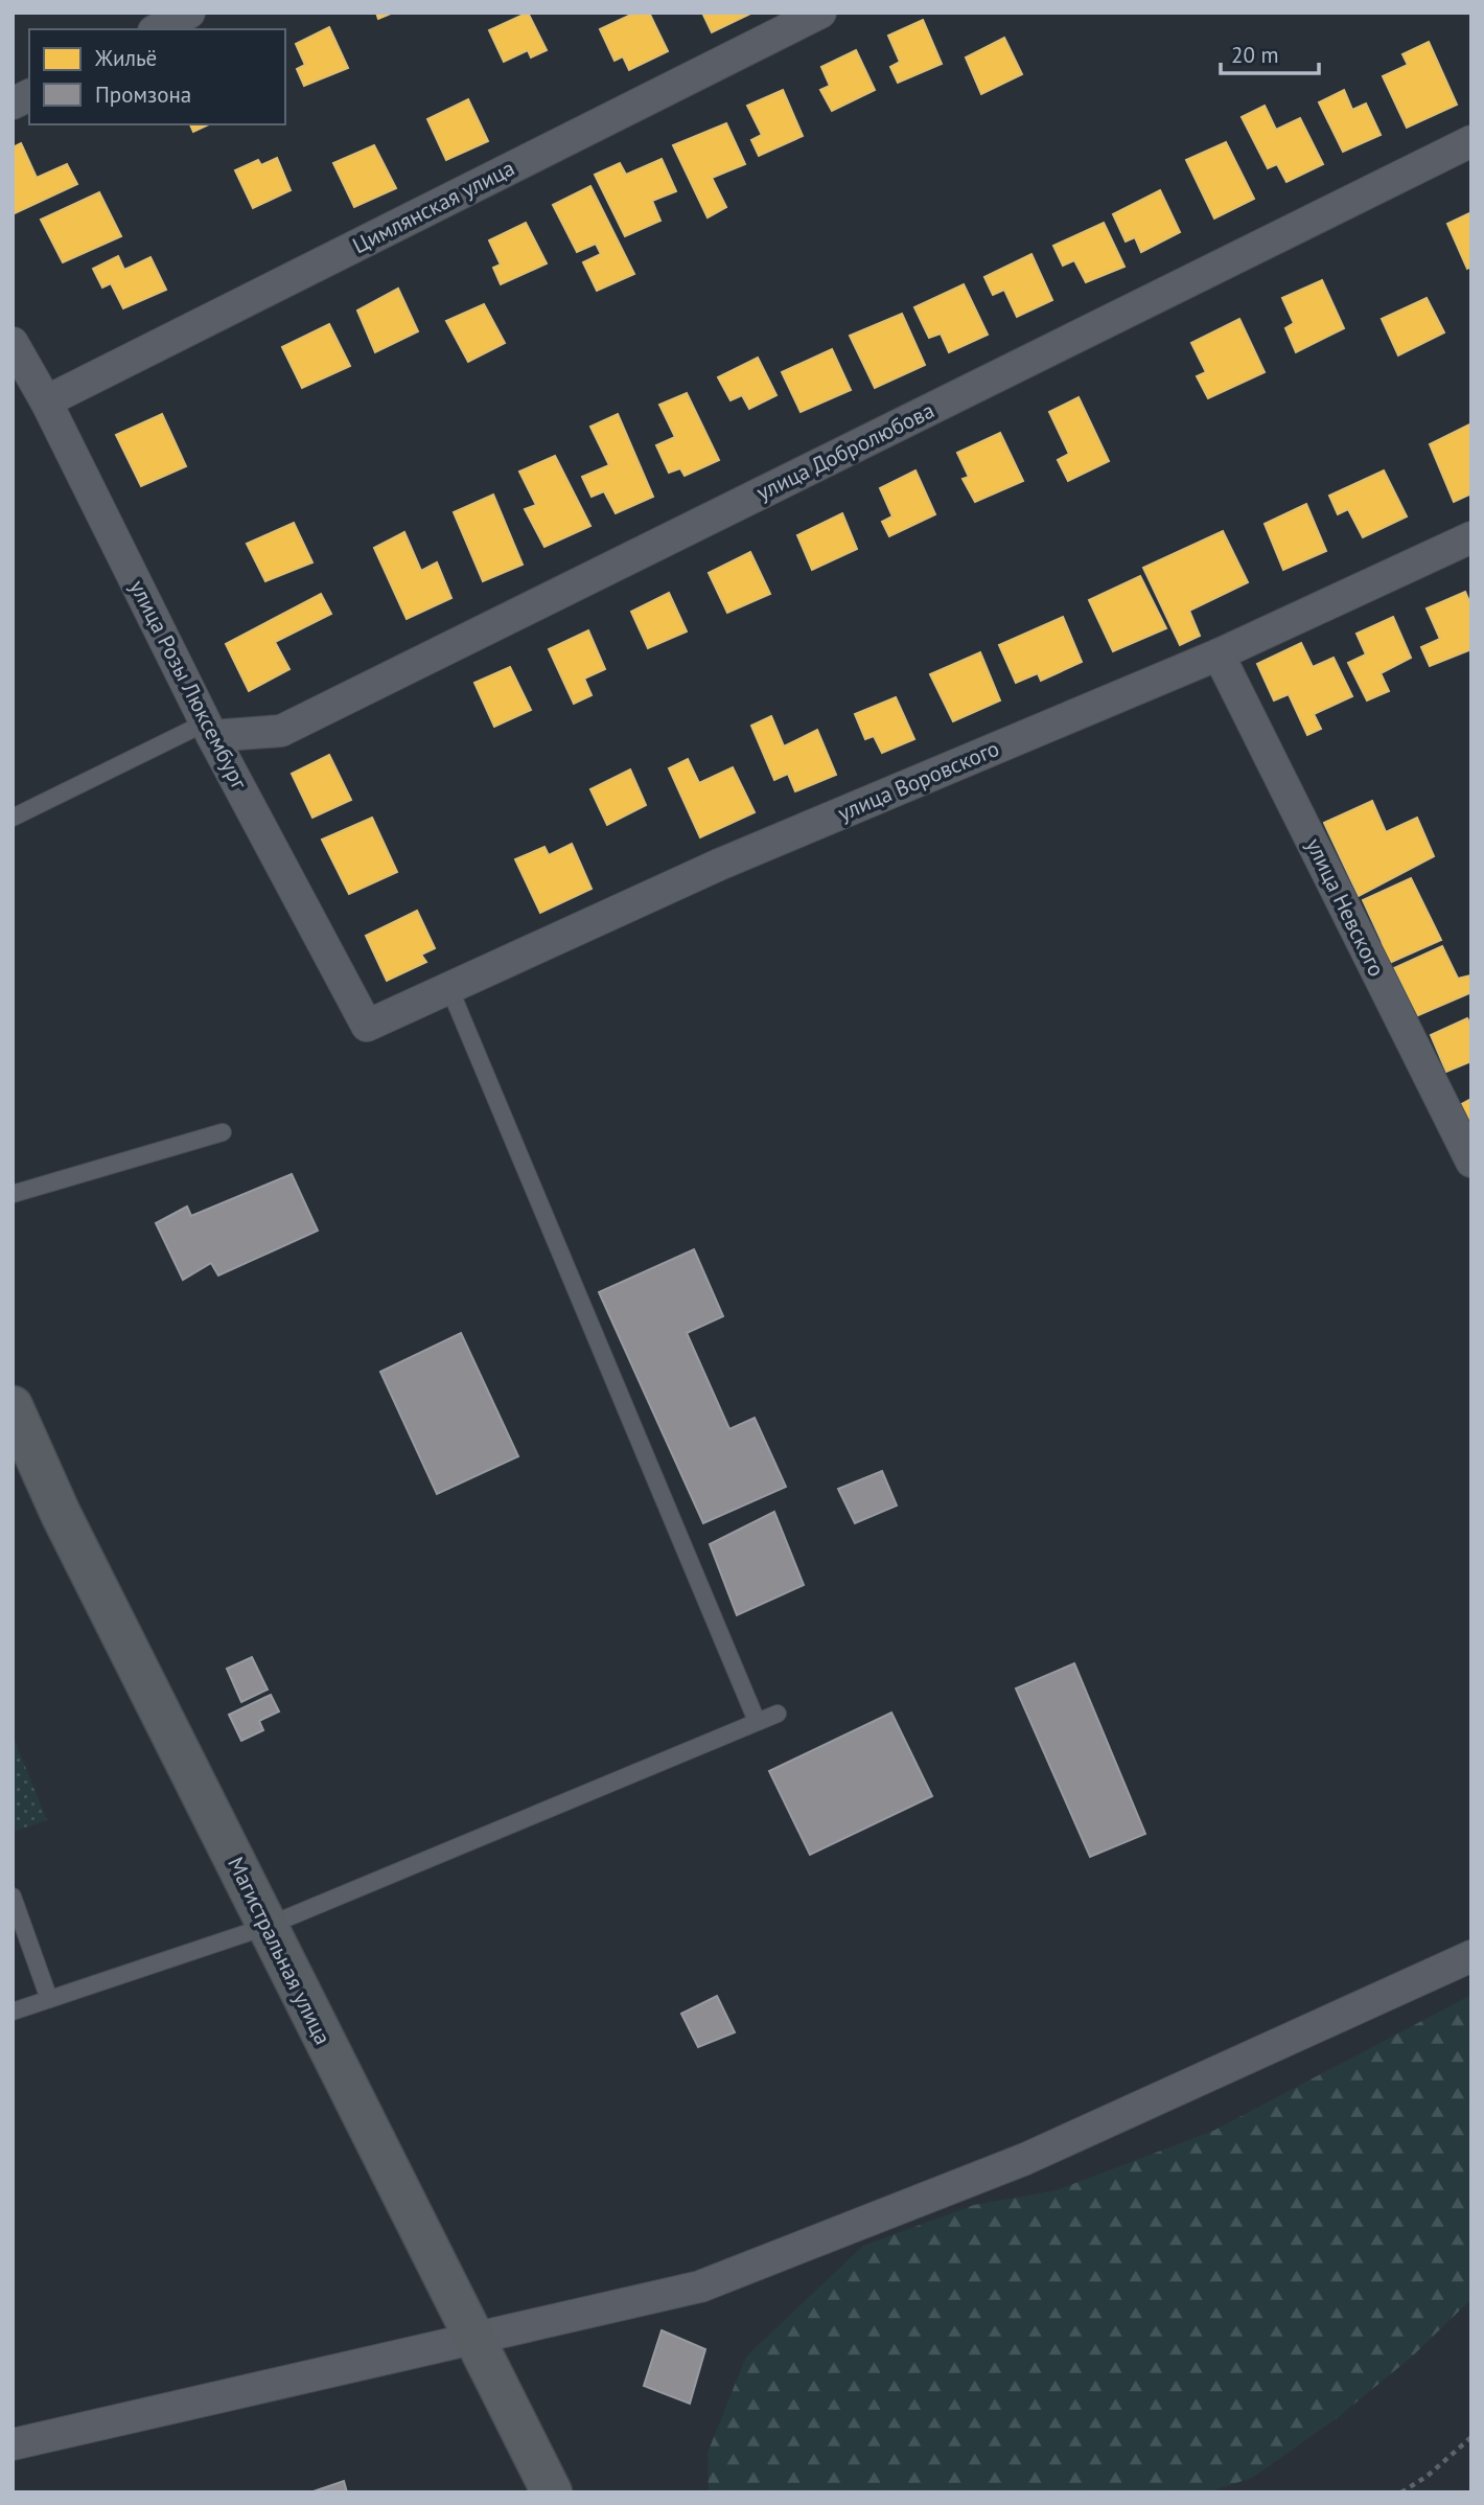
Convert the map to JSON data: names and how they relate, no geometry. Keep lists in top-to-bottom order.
{
  "streets": {
    "main road": ["Магистральная улица"],
    "street": [
      "Цимлянская улица",
      "улица Добролюбова",
      "улица Розы Люксембург",
      "улица Воровского",
      "улица Невского"
    ]
  },
  "crossings": [
    ["Цимлянская улица", "улица Розы Люксембург"],
    ["улица Добролюбова", "улица Розы Люксембург"],
    ["улица Розы Люксембург", "улица Воровского"],
    ["улица Воровского", "улица Невского"]
  ],
  "legend": ["Жильё", "Промзона"],
  "scale_bar": "20 m"
}
